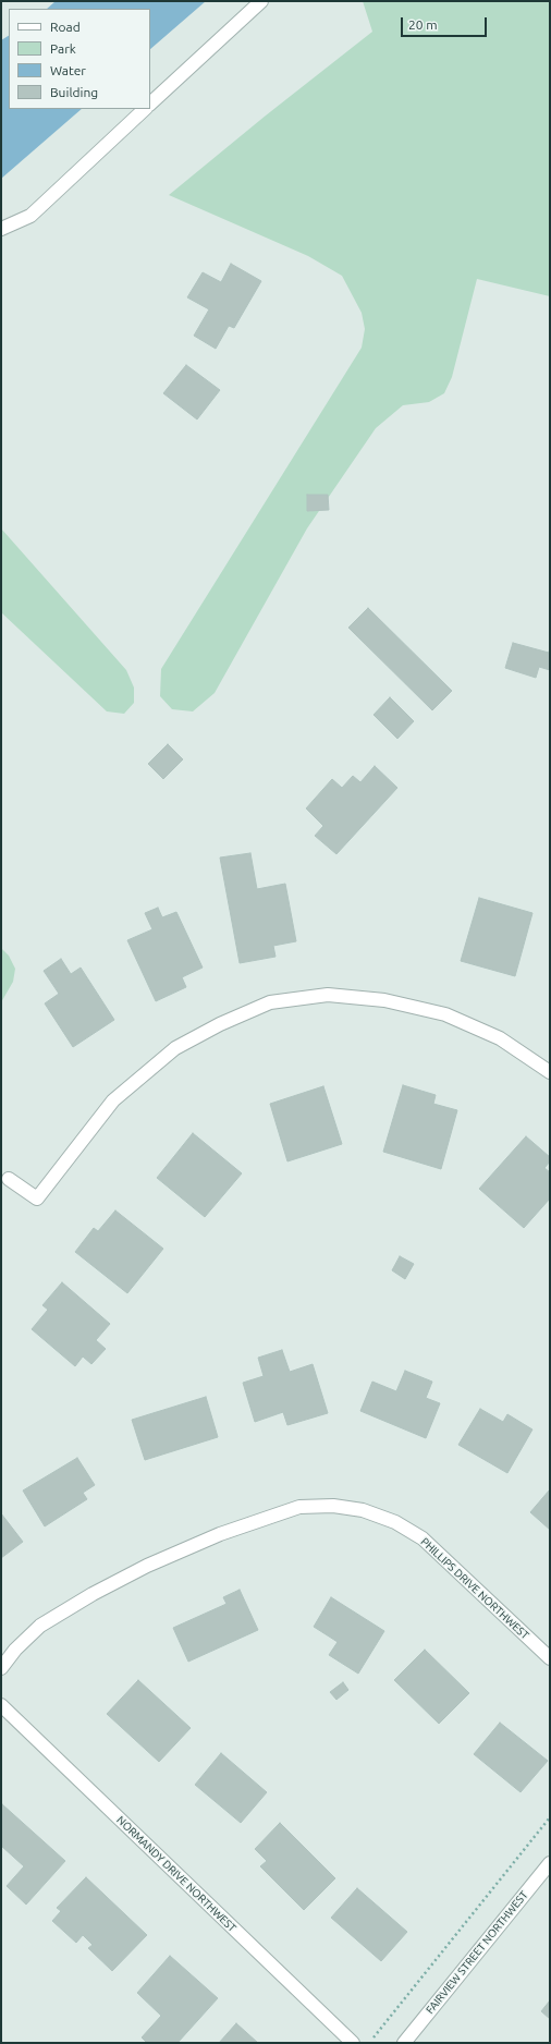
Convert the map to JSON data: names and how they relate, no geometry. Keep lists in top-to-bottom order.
{
  "streets": {
    "street": ["PHILLIPS DRIVE NORTHWEST", "NORMANDY DRIVE NORTHWEST", "FAIRVIEW STREET NORTHWEST"]
  },
  "legend": [
    "Road",
    "Park",
    "Water",
    "Building"
  ],
  "scale_bar": "20 m"
}
